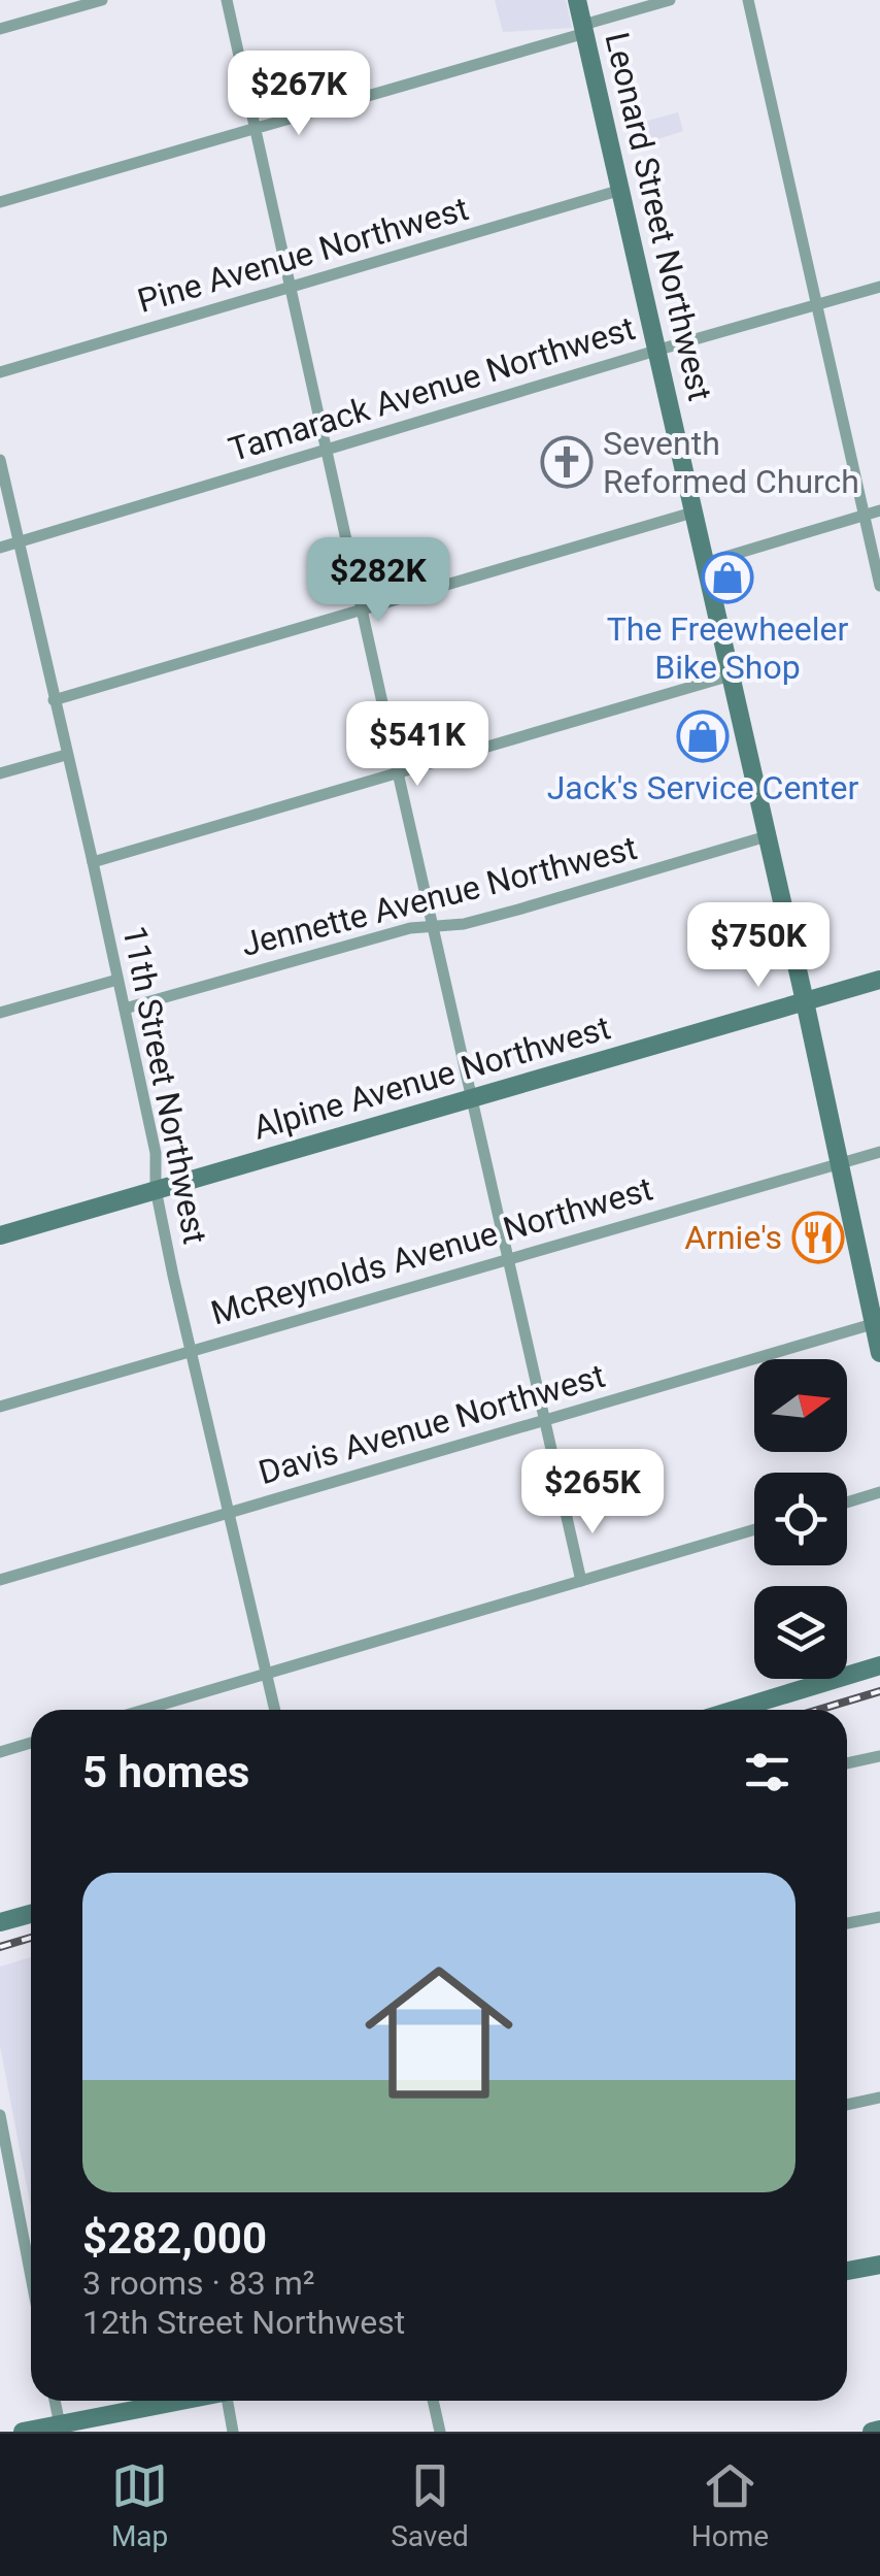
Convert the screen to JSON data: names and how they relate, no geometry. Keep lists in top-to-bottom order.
{
  "streets": {
    "main road": ["Leonard Street Northwest", "Alpine Avenue Northwest"],
    "street": [
      "Pine Avenue Northwest",
      "Tamarack Avenue Northwest",
      "Jennette Avenue Northwest",
      "11th Street Northwest",
      "McReynolds Avenue Northwest",
      "Davis Avenue Northwest"
    ]
  },
  "crossings": [
    ["Leonard Street Northwest", "Pine Avenue Northwest"],
    ["Leonard Street Northwest", "Tamarack Avenue Northwest"],
    ["Leonard Street Northwest", "Jennette Avenue Northwest"],
    ["Leonard Street Northwest", "Alpine Avenue Northwest"],
    ["Leonard Street Northwest", "McReynolds Avenue Northwest"],
    ["Leonard Street Northwest", "Davis Avenue Northwest"],
    ["Tamarack Avenue Northwest", "11th Street Northwest"],
    ["Jennette Avenue Northwest", "11th Street Northwest"],
    ["Alpine Avenue Northwest", "11th Street Northwest"],
    ["11th Street Northwest", "McReynolds Avenue Northwest"],
    ["11th Street Northwest", "Davis Avenue Northwest"]
  ],
  "places": {
    "church": ["Seventh Reformed Church"],
    "shop": ["The Freewheeler Bike Shop", "Jack's Service Center"],
    "restaurant": ["Arnie's"]
  },
  "north": "right",
  "page": {
    "price": [
      "$267K",
      "$282K",
      "$541K",
      "$750K",
      "$265K"
    ],
    "heading": "5 homes",
    "list": [
      {
        "name": "$282,000",
        "note": "3 rooms · 83 m² · 12th Street Northwest"
      }
    ],
    "tabs": ["Map", "Saved", "Home"]
  }
}
